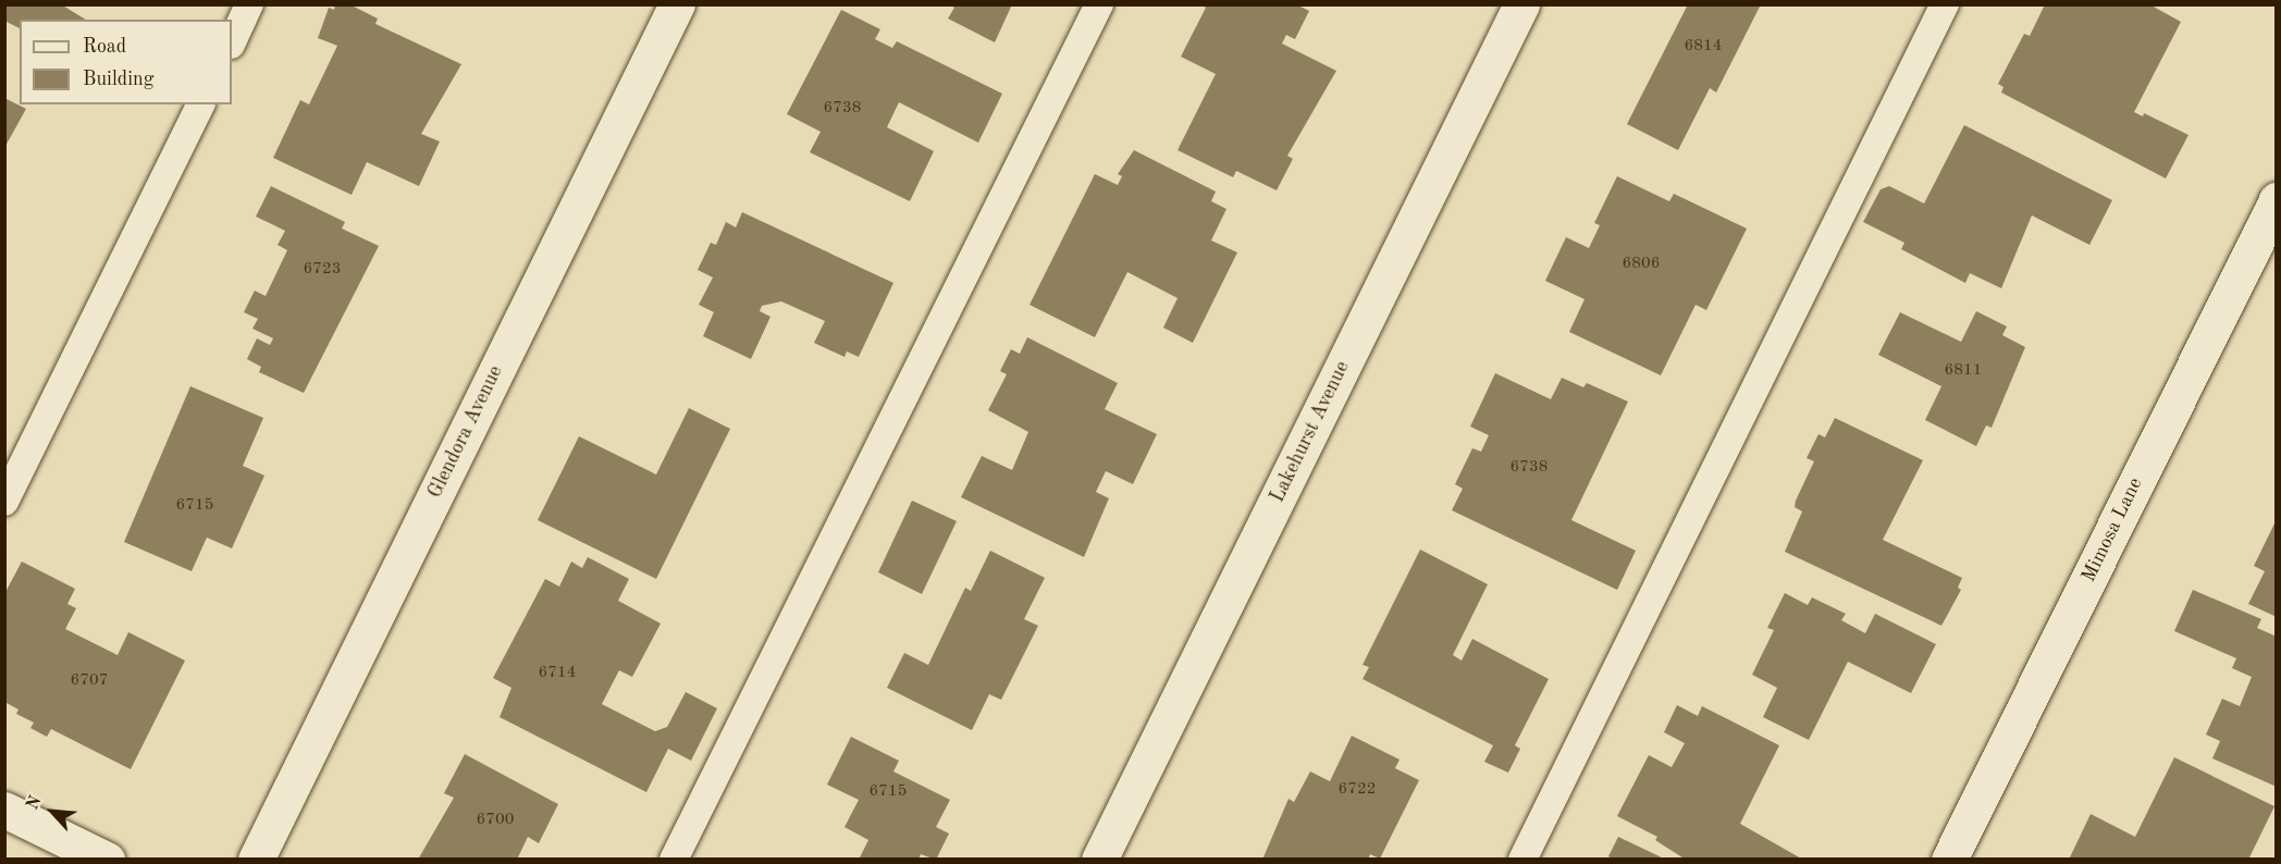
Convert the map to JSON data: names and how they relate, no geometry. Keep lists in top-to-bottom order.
{
  "streets": {
    "street": ["Glendora Avenue", "Lakehurst Avenue", "Mimosa Lane"]
  },
  "house_numbers": [
    "6814",
    "6738",
    "6806",
    "6723",
    "6811",
    "6738",
    "6715",
    "6714",
    "6707",
    "6722",
    "6715",
    "6700"
  ],
  "legend": ["Road", "Building"],
  "north": "top left"
}
